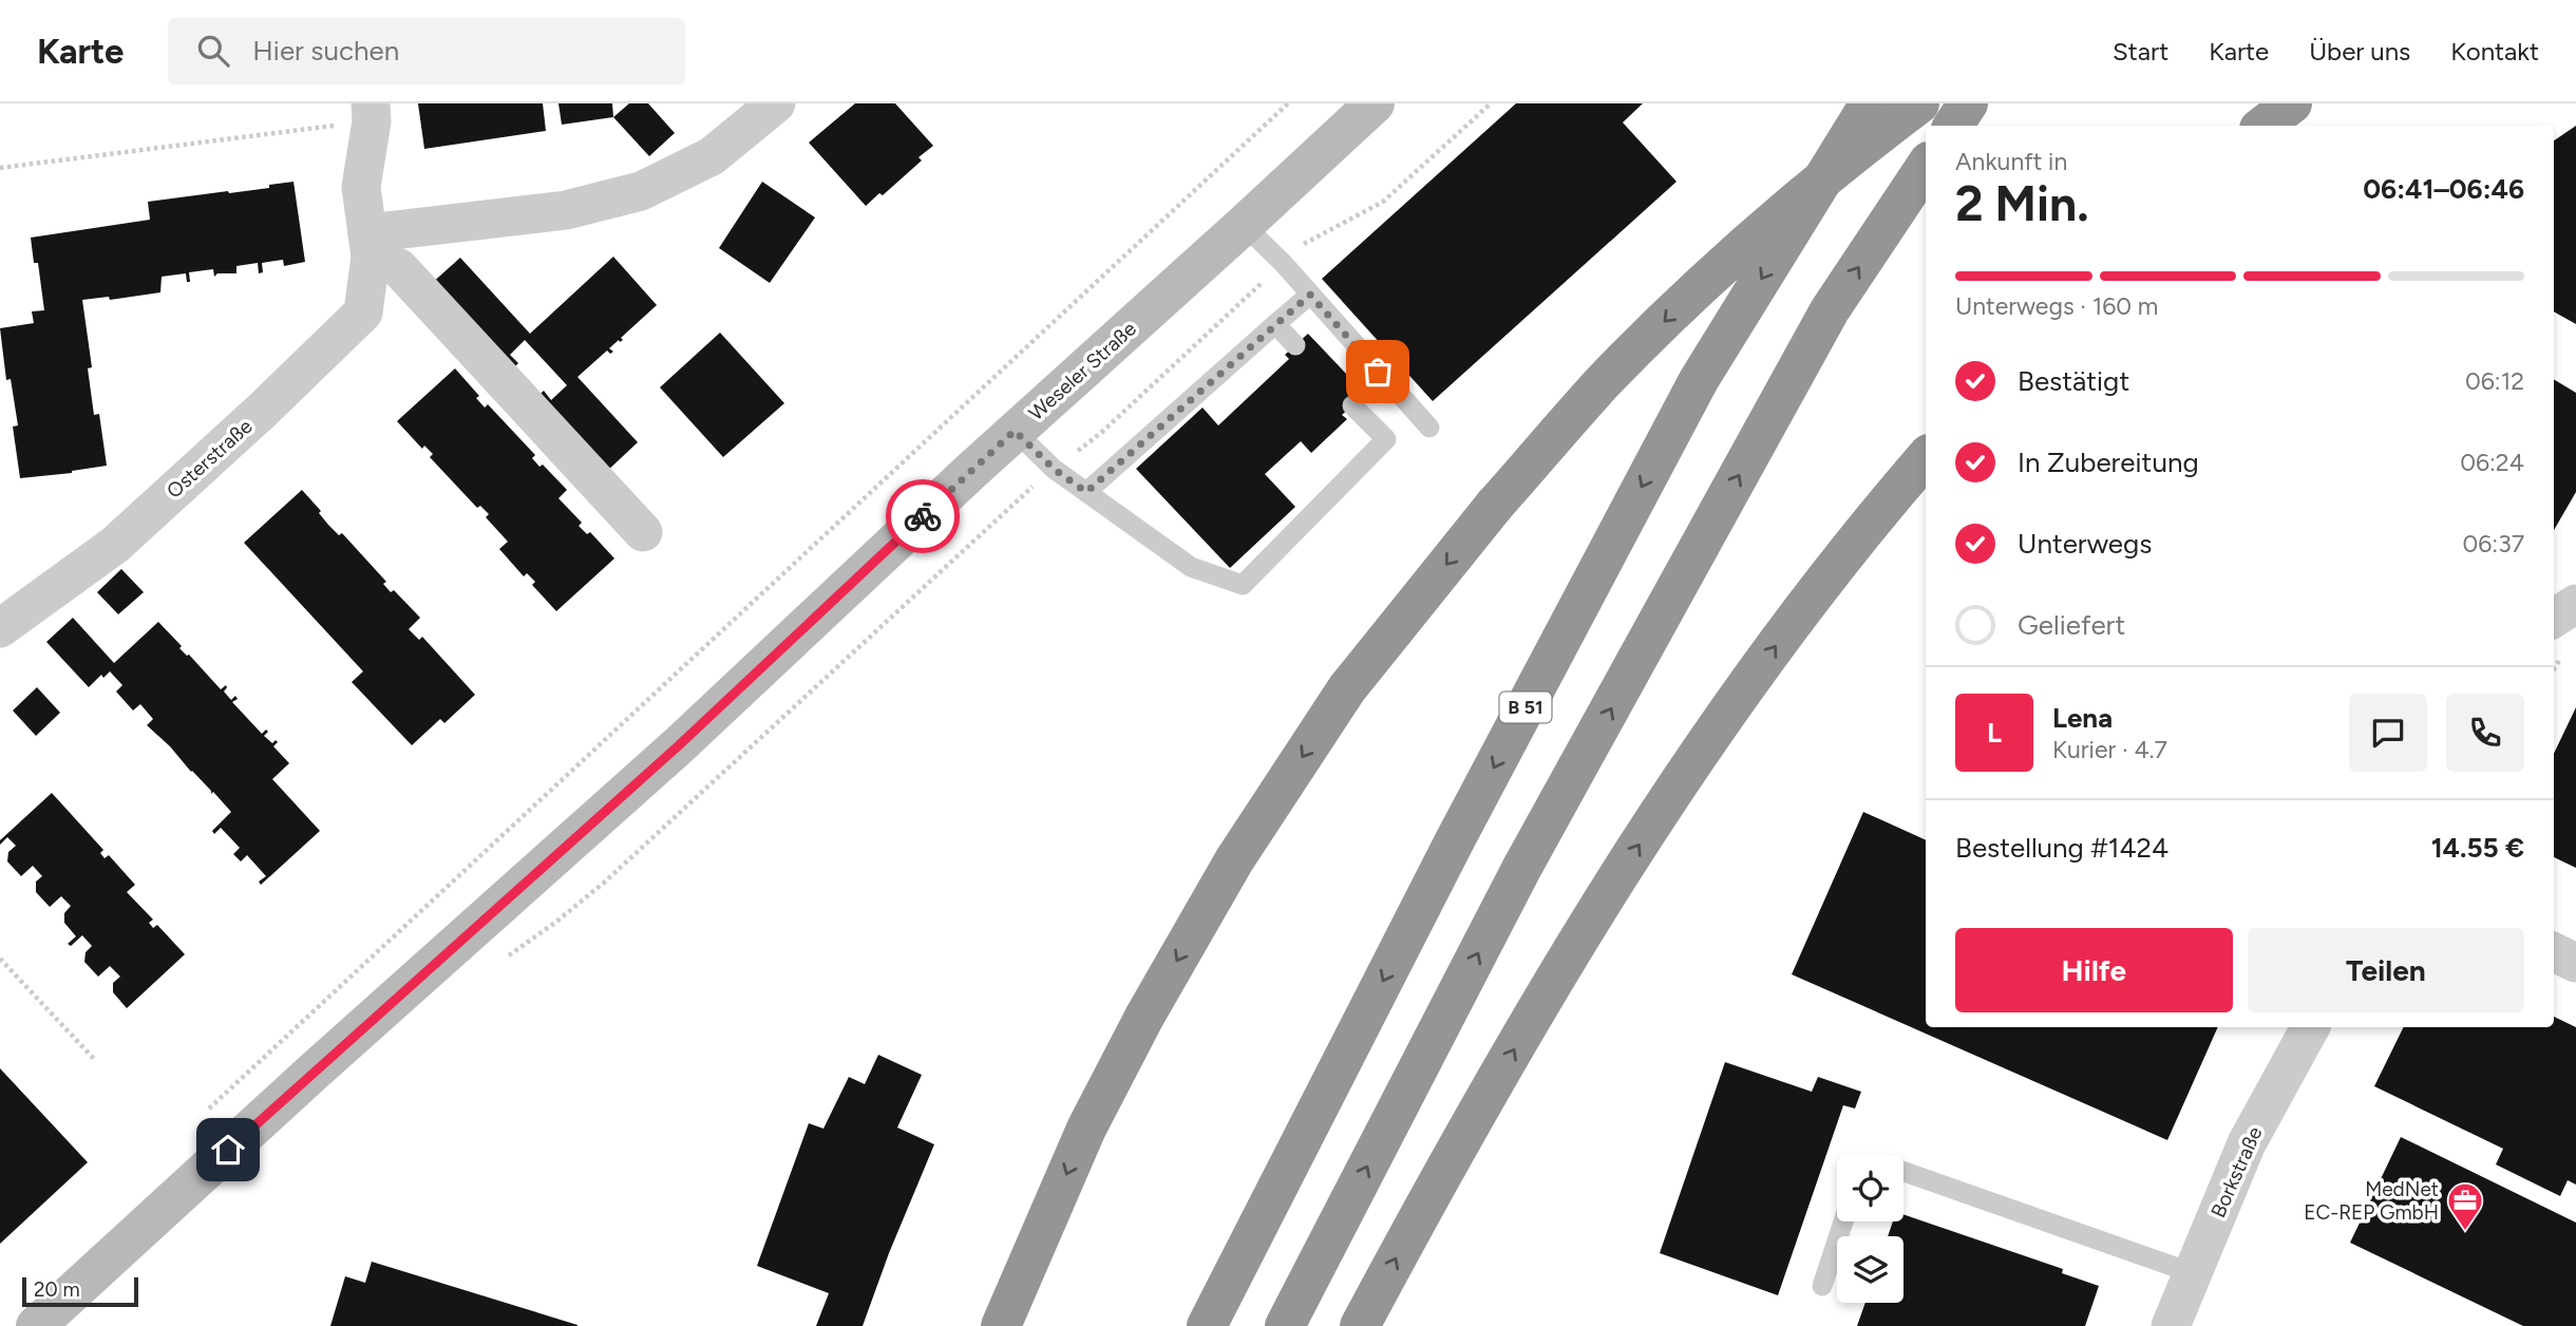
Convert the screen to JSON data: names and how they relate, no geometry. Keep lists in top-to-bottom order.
{
  "streets": {
    "highway": ["B 51"],
    "main road": ["Weseler Straße"],
    "street": ["Osterstraße", "Borkstraße"]
  },
  "places": {
    "office": ["MedNet EC-REP GmbH"]
  },
  "scale_bar": "20 m",
  "page": {
    "header": "Karte",
    "search": "Hier suchen",
    "nav": [
      "Start",
      "Karte",
      "Über uns",
      "Kontakt"
    ],
    "heading": ["2 Min.", "Ankunft in", "06:41–06:46"],
    "panel": [
      "Lena",
      "Kurier · 4.7",
      "Bestellung #1424",
      "14.55 €"
    ],
    "bar": "Unterwegs · 160 m",
    "list": [
      ["Bestätigt", "06:12"],
      ["In Zubereitung", "06:24"],
      ["Unterwegs", "06:37"],
      "Geliefert"
    ],
    "round": "L",
    "buttons": ["Hilfe", "Teilen"],
    "scale": "20 m"
  }
}
